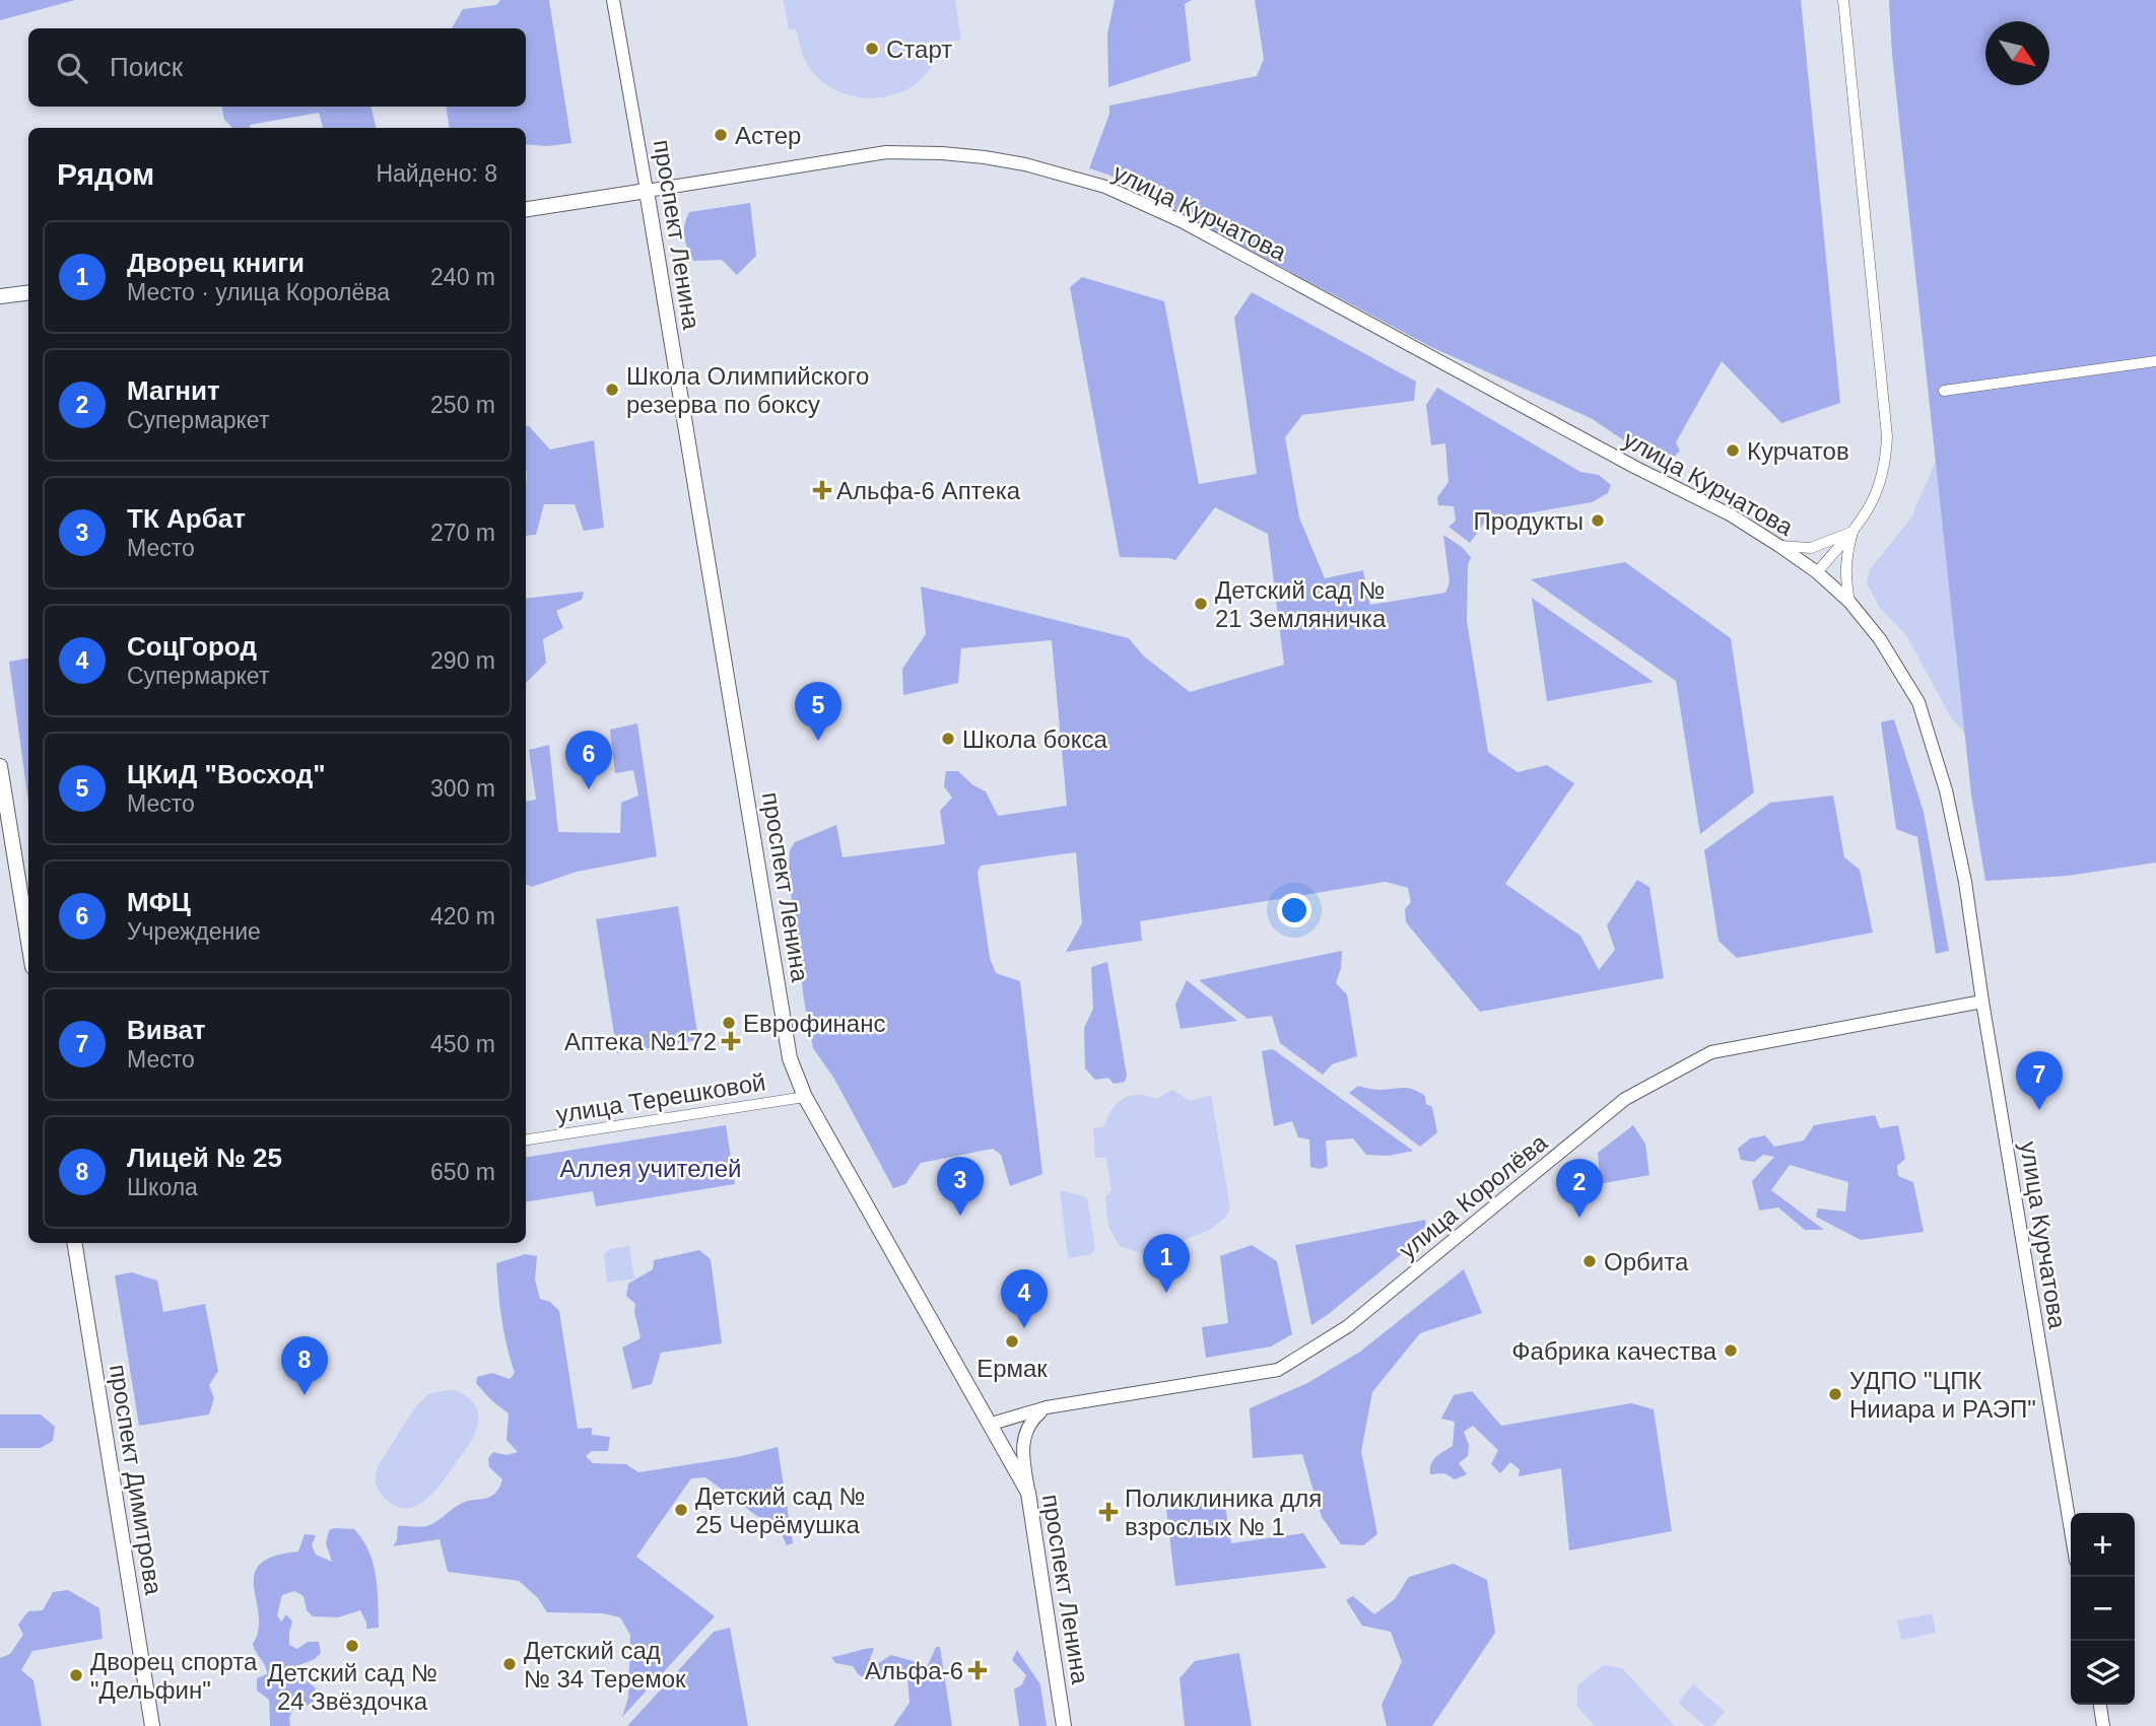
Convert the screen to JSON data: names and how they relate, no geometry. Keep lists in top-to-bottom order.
{
  "streets": {
    "main road": ["проспект Ленина", "проспект Димитрова"],
    "street": ["улица Курчатова", "улица Терешковой", "улица Королёва"]
  },
  "crossings": [
    ["улица Курчатова", "проспект Ленина"],
    ["улица Курчатова", "улица Королёва"],
    ["проспект Ленина", "улица Терешковой"],
    ["проспект Ленина", "улица Королёва"]
  ],
  "parks": ["Аллея учителей"],
  "places": {
    "other": [
      "Старт",
      "Астер",
      "Школа Олимпийского резерва по боксу",
      "Курчатов",
      "Продукты",
      "Детский сад № 21 Земляничка",
      "Школа бокса",
      "Еврофинанс",
      "Орбита",
      "Ермак",
      "Фабрика качества",
      "УДПО \"ЦПК Нииара и РАЭП\"",
      "Детский сад № 25 Черёмушка",
      "Детский сад № 24 Звёздочка",
      "Детский сад № 34 Теремок",
      "Дворец спорта \"Дельфин\""
    ],
    "health": [
      "Альфа-6 Аптека",
      "Аптека №172",
      "Поликлиника для взрослых № 1",
      "Альфа-6"
    ]
  },
  "north": "bottom right",
  "page": {
    "search": "Поиск",
    "heading": ["Рядом", "Найдено: 8"],
    "list": [
      {
        "mark": "1",
        "name": "Дворец книги",
        "note": "Место · улица Королёва",
        "value": "240 m"
      },
      {
        "mark": "2",
        "name": "Магнит",
        "note": "Супермаркет",
        "value": "250 m"
      },
      {
        "mark": "3",
        "name": "ТК Арбат",
        "note": "Место",
        "value": "270 m"
      },
      {
        "mark": "4",
        "name": "СоцГород",
        "note": "Супермаркет",
        "value": "290 m"
      },
      {
        "mark": "5",
        "name": "ЦКиД \"Восход\"",
        "note": "Место",
        "value": "300 m"
      },
      {
        "mark": "6",
        "name": "МФЦ",
        "note": "Учреждение",
        "value": "420 m"
      },
      {
        "mark": "7",
        "name": "Виват",
        "note": "Место",
        "value": "450 m"
      },
      {
        "mark": "8",
        "name": "Лицей № 25",
        "note": "Школа",
        "value": "650 m"
      }
    ],
    "pins": [
      "5",
      "6",
      "7",
      "3",
      "2",
      "1",
      "4",
      "8"
    ],
    "map_buttons": ["+", "−"]
  }
}
